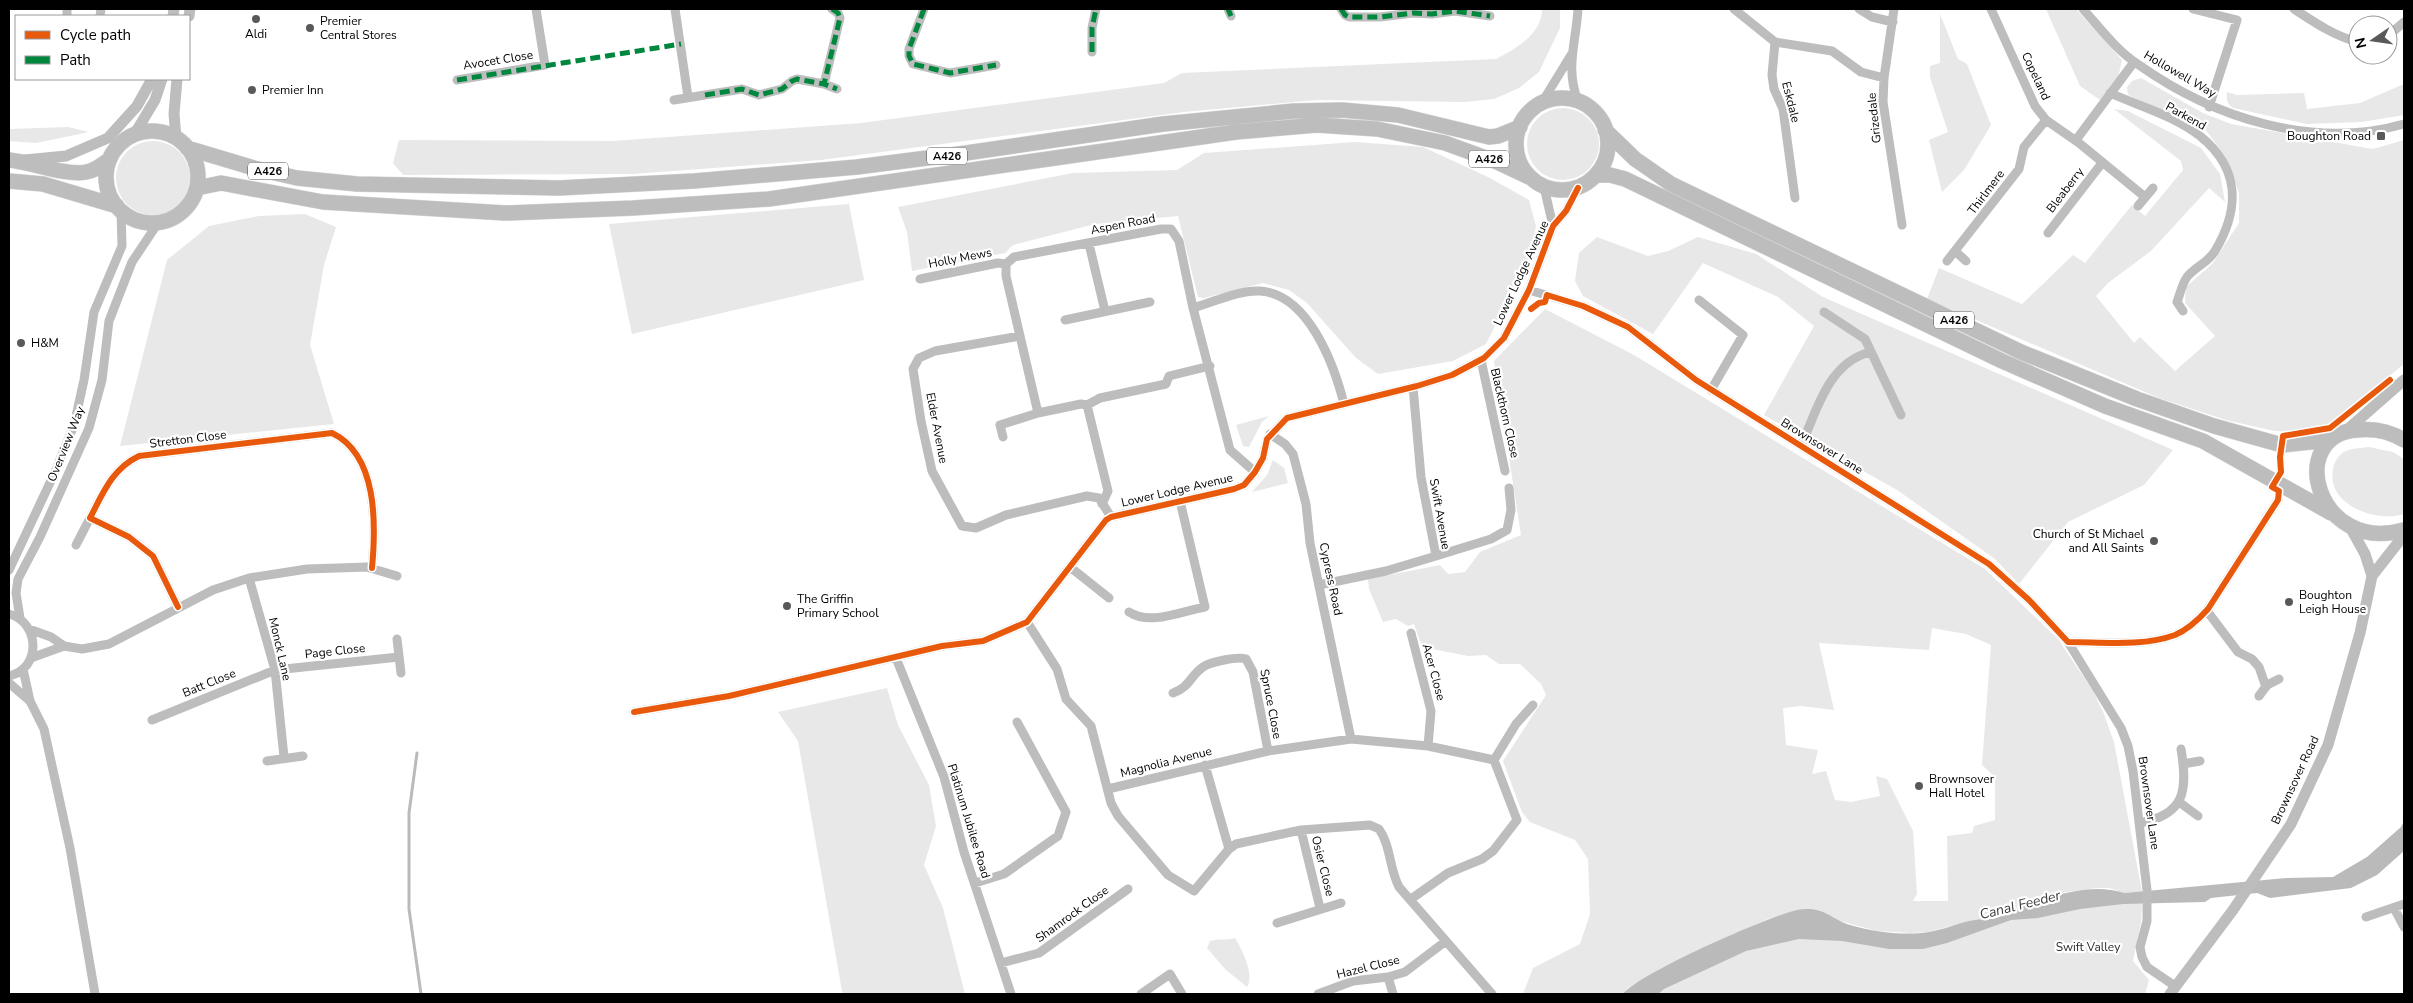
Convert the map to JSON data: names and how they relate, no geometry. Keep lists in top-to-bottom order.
{
  "streets": {
    "highway": ["A426"],
    "street": [
      "Avocet Close",
      "Hollowell Way",
      "Copeland",
      "Eskdale",
      "Parkend",
      "Grizedale",
      "Bleaberry",
      "Thirlmere",
      "Aspen Road",
      "Holly Mews",
      "Lower Lodge Avenue",
      "Blackthorn Close",
      "Elder Avenue",
      "Stretton Close",
      "Overview Way",
      "Brownsover Lane",
      "Swift Avenue",
      "Cypress Road",
      "Monck Lane",
      "Page Close",
      "Acer Close",
      "Batt Close",
      "Spruce Close",
      "Magnolia Avenue",
      "Brownsover Road",
      "Platinum Jubilee Road",
      "Osier Close",
      "Shamrock Close",
      "Hazel Close"
    ]
  },
  "crossings": [
    ["Copeland", "Bleaberry"],
    ["Copeland", "Thirlmere"],
    ["A426", "Lower Lodge Avenue"],
    ["A426", "Overview Way"],
    ["Aspen Road", "Holly Mews"],
    ["Aspen Road", "Lower Lodge Avenue"],
    ["Lower Lodge Avenue", "Blackthorn Close"],
    ["Lower Lodge Avenue", "Brownsover Lane"],
    ["Lower Lodge Avenue", "Swift Avenue"],
    ["Lower Lodge Avenue", "Cypress Road"],
    ["Lower Lodge Avenue", "Magnolia Avenue"],
    ["Lower Lodge Avenue", "Platinum Jubilee Road"],
    ["Brownsover Lane", "Brownsover Road"],
    ["Swift Avenue", "Cypress Road"],
    ["Cypress Road", "Magnolia Avenue"],
    ["Monck Lane", "Page Close"],
    ["Monck Lane", "Batt Close"],
    ["Page Close", "Batt Close"],
    ["Acer Close", "Magnolia Avenue"],
    ["Spruce Close", "Magnolia Avenue"],
    ["Platinum Jubilee Road", "Shamrock Close"]
  ],
  "water": ["Canal Feeder"],
  "parks": ["Swift Valley"],
  "places": {
    "other": [
      "Aldi",
      "Premier Central Stores",
      "Premier Inn",
      "H&M",
      "Church of St Michael and All Saints",
      "Boughton Leigh House",
      "The Griffin Primary School",
      "Brownsover Hall Hotel"
    ],
    "transit": ["Boughton Road"]
  },
  "legend": ["Cycle path", "Path"],
  "north": "left"
}
